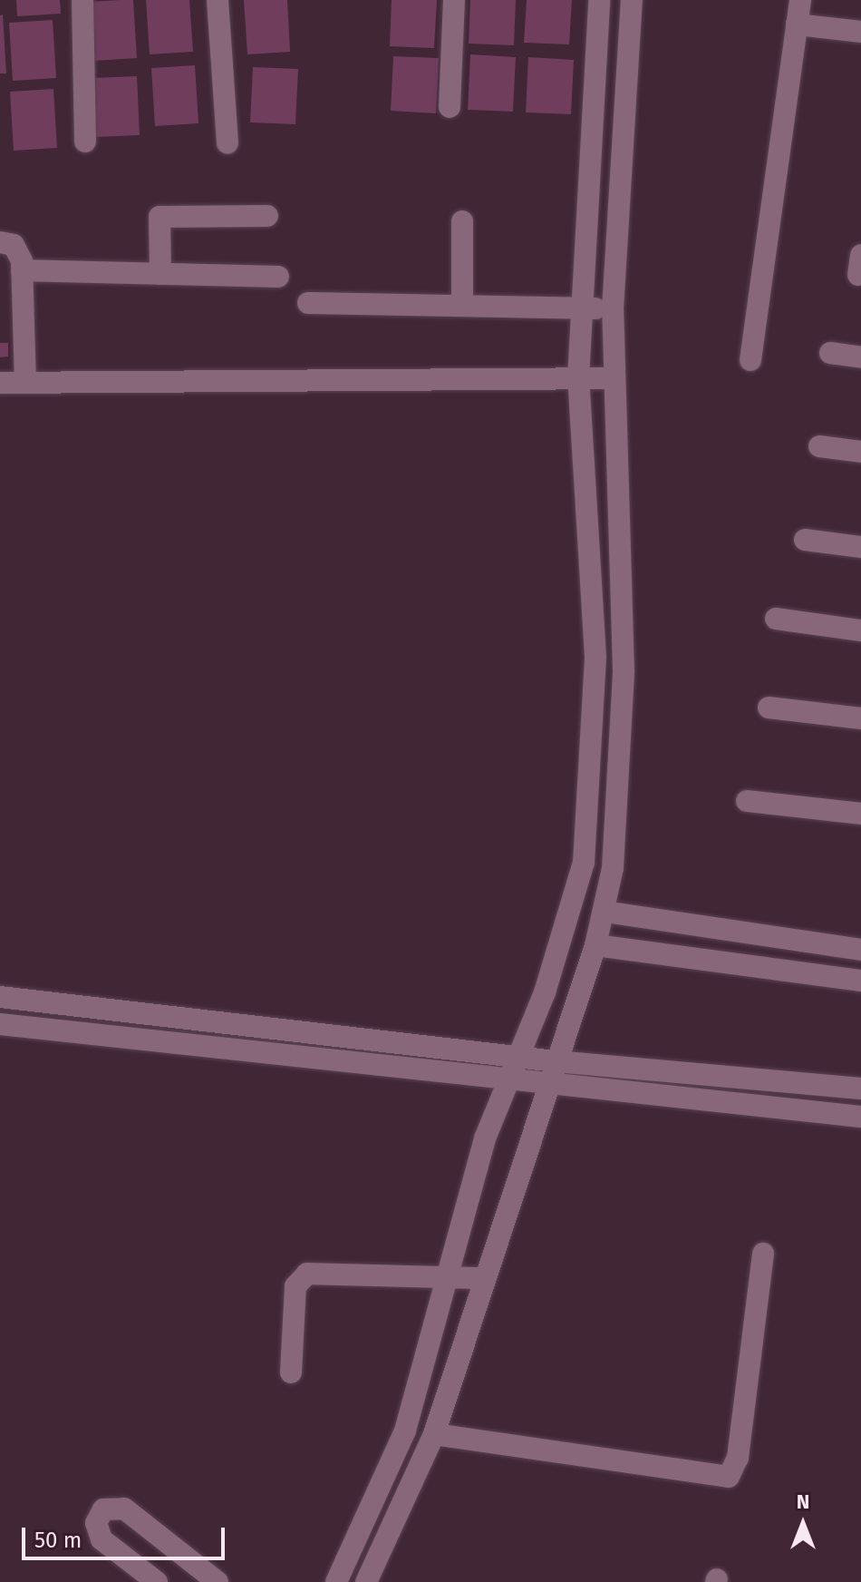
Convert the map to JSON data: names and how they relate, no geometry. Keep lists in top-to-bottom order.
{
  "scale_bar": "50 m",
  "north": "top"
}
